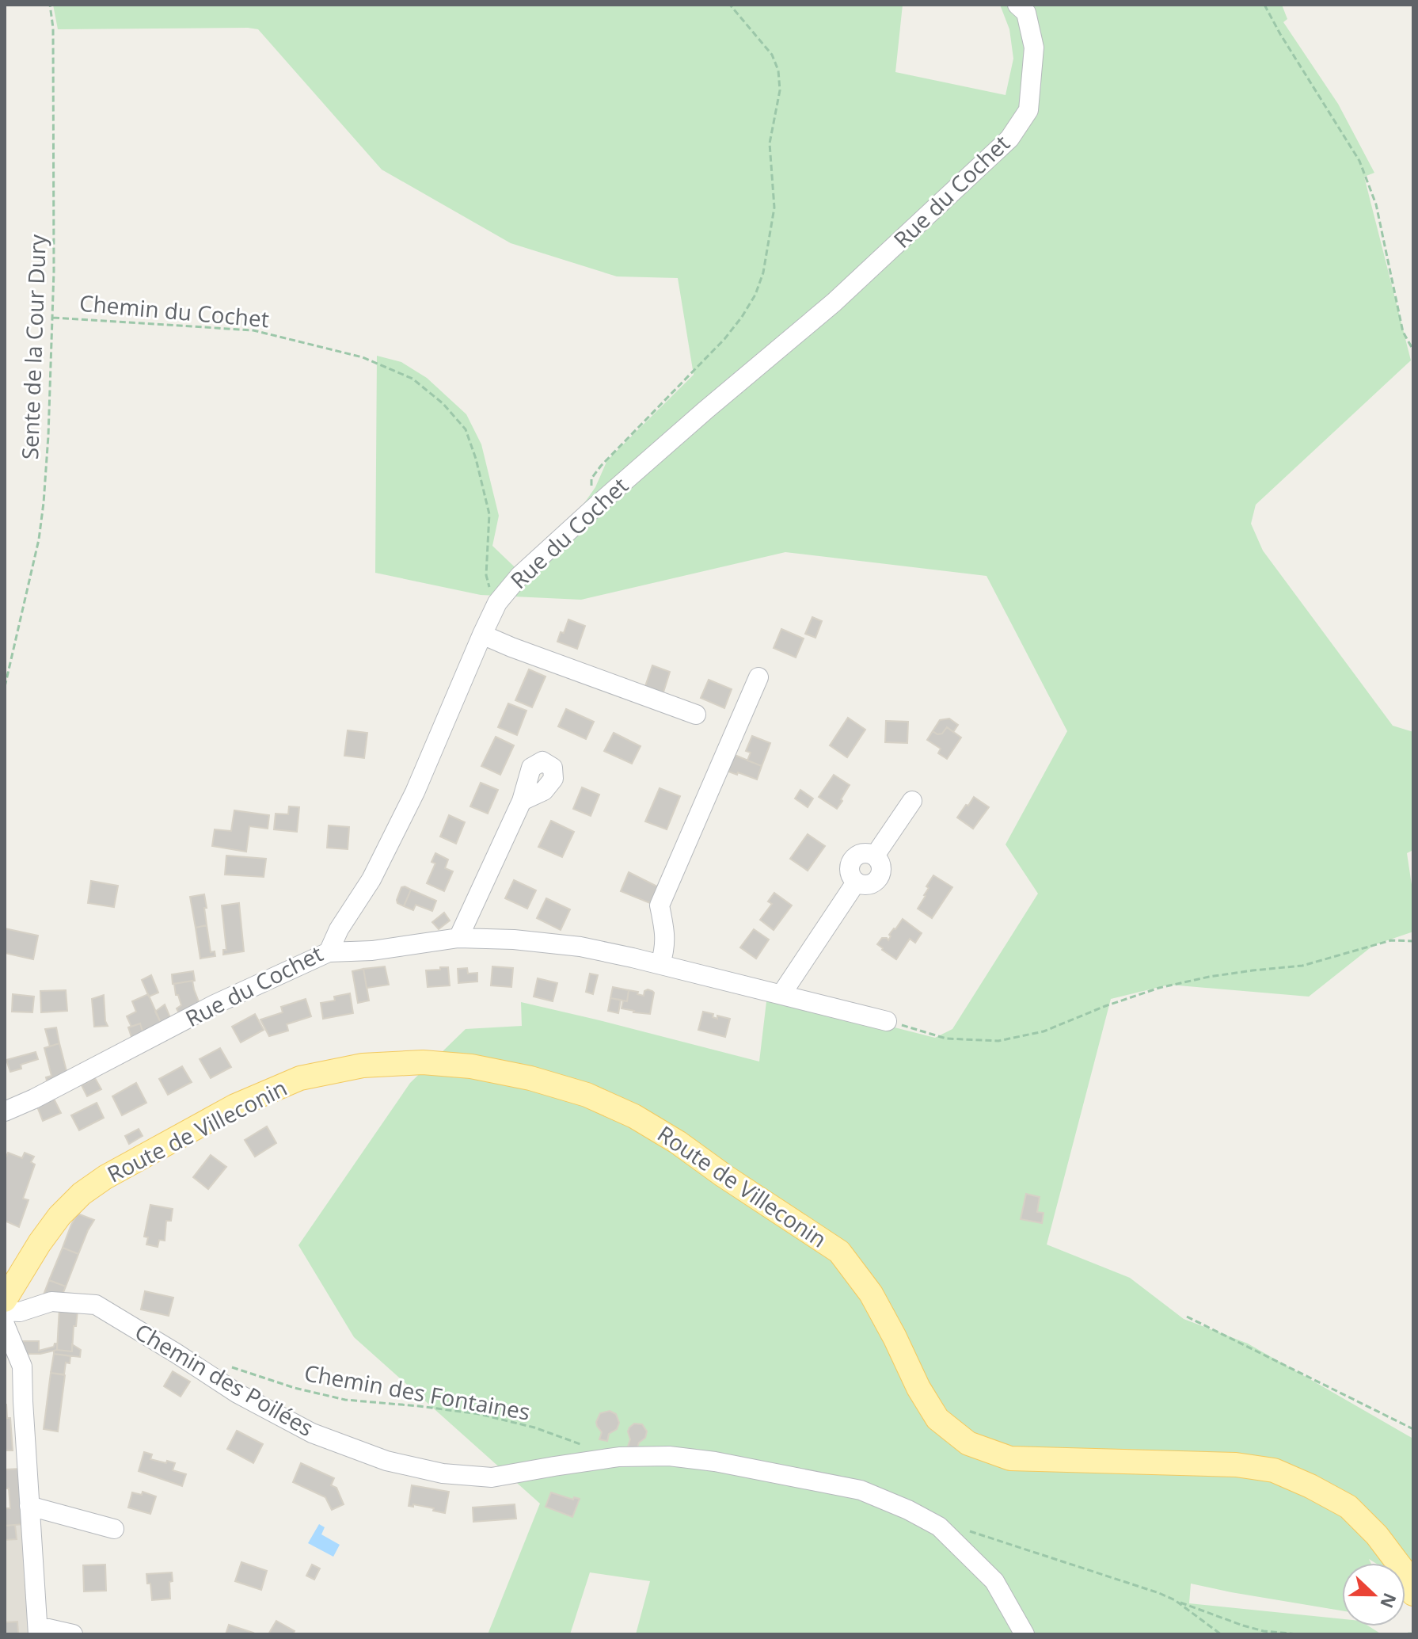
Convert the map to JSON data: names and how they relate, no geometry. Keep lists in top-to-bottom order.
{
  "streets": {
    "main road": ["Route de Villeconin"],
    "street": ["Rue du Cochet", "Chemin des Poilées"],
    "path": ["Chemin du Cochet", "Sente de la Cour Dury", "Chemin des Fontaines"]
  },
  "crossings": [
    ["Rue du Cochet", "Chemin du Cochet"],
    ["Chemin du Cochet", "Sente de la Cour Dury"]
  ],
  "north": "right"
}
